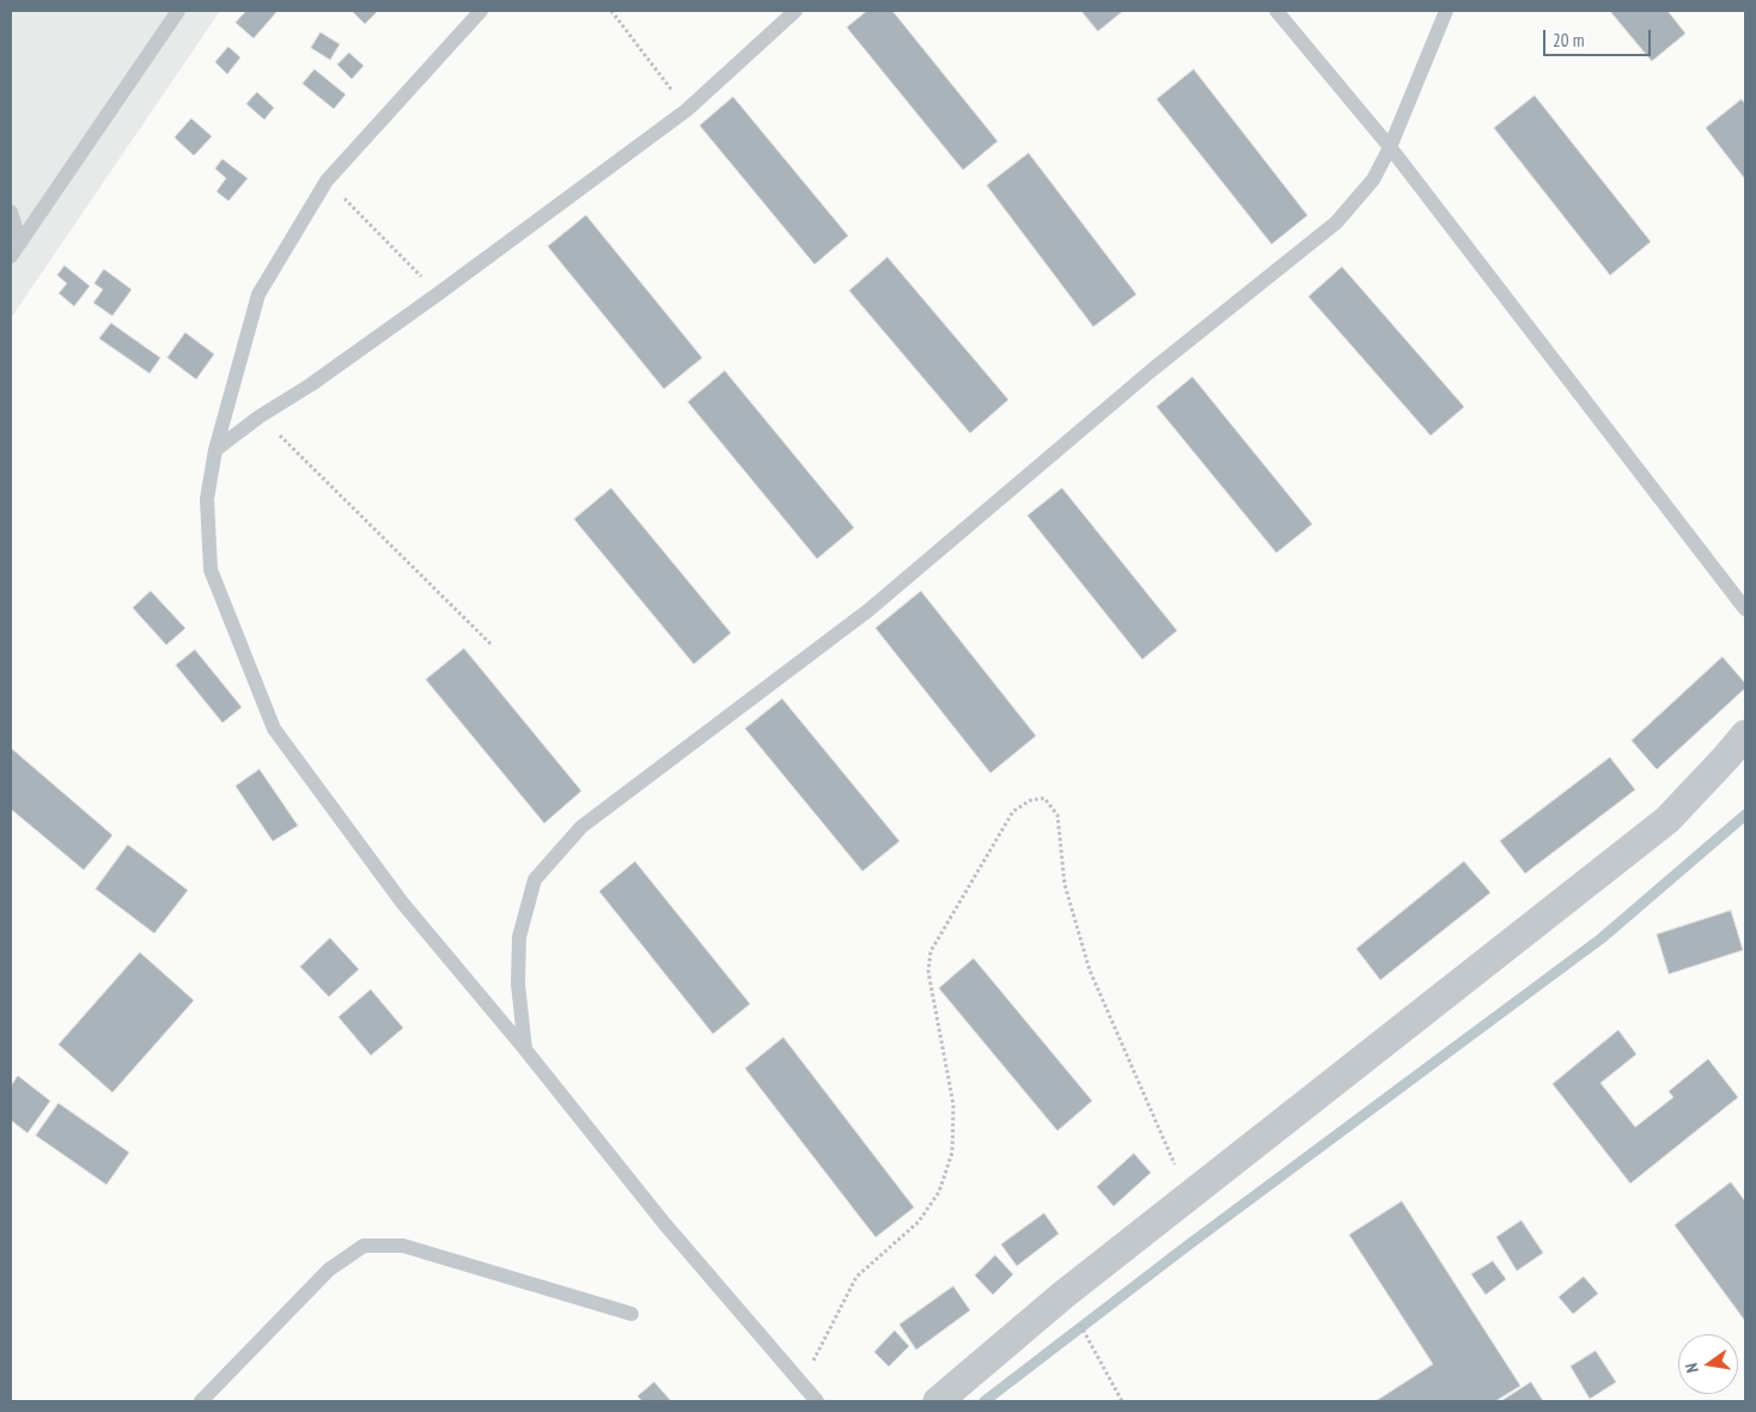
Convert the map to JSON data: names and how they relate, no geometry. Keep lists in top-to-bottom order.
{
  "scale_bar": "20 m",
  "north": "left"
}
